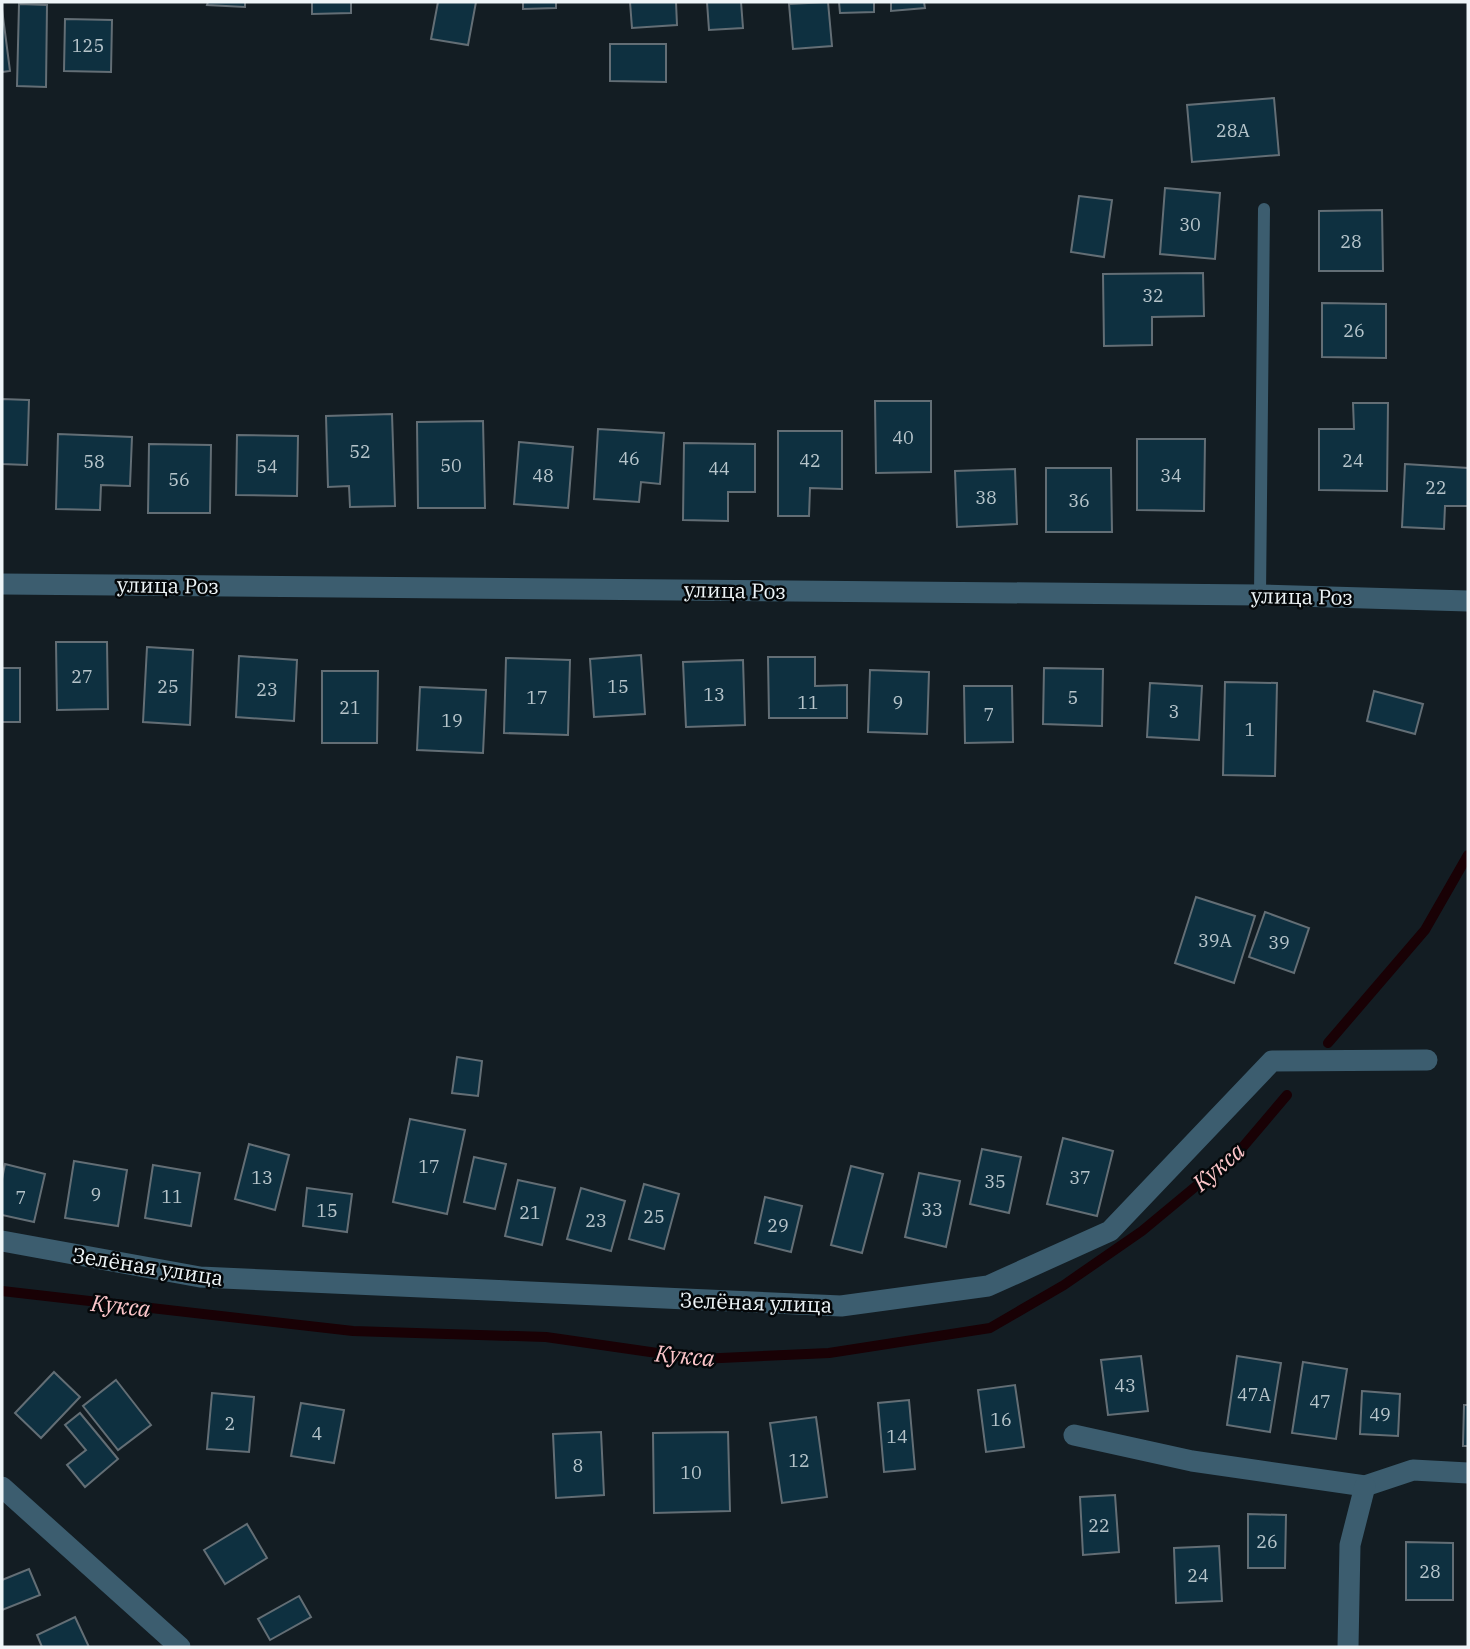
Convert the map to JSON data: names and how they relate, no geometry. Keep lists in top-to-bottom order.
{
  "streets": {
    "street": ["улица Роз", "Зелёная улица"]
  },
  "water": ["Кукса"],
  "house_numbers": [
    "125",
    "28А",
    "30",
    "28",
    "32",
    "26",
    "40",
    "52",
    "46",
    "42",
    "24",
    "58",
    "50",
    "54",
    "44",
    "48",
    "34",
    "56",
    "22",
    "38",
    "36",
    "27",
    "25",
    "15",
    "23",
    "13",
    "17",
    "5",
    "11",
    "9",
    "21",
    "3",
    "7",
    "19",
    "1",
    "39А",
    "39",
    "17",
    "13",
    "37",
    "35",
    "9",
    "11",
    "7",
    "33",
    "15",
    "21",
    "25",
    "23",
    "29",
    "43",
    "47А",
    "47",
    "49",
    "16",
    "2",
    "4",
    "14",
    "12",
    "8",
    "10",
    "22",
    "26",
    "28",
    "24"
  ]
}
